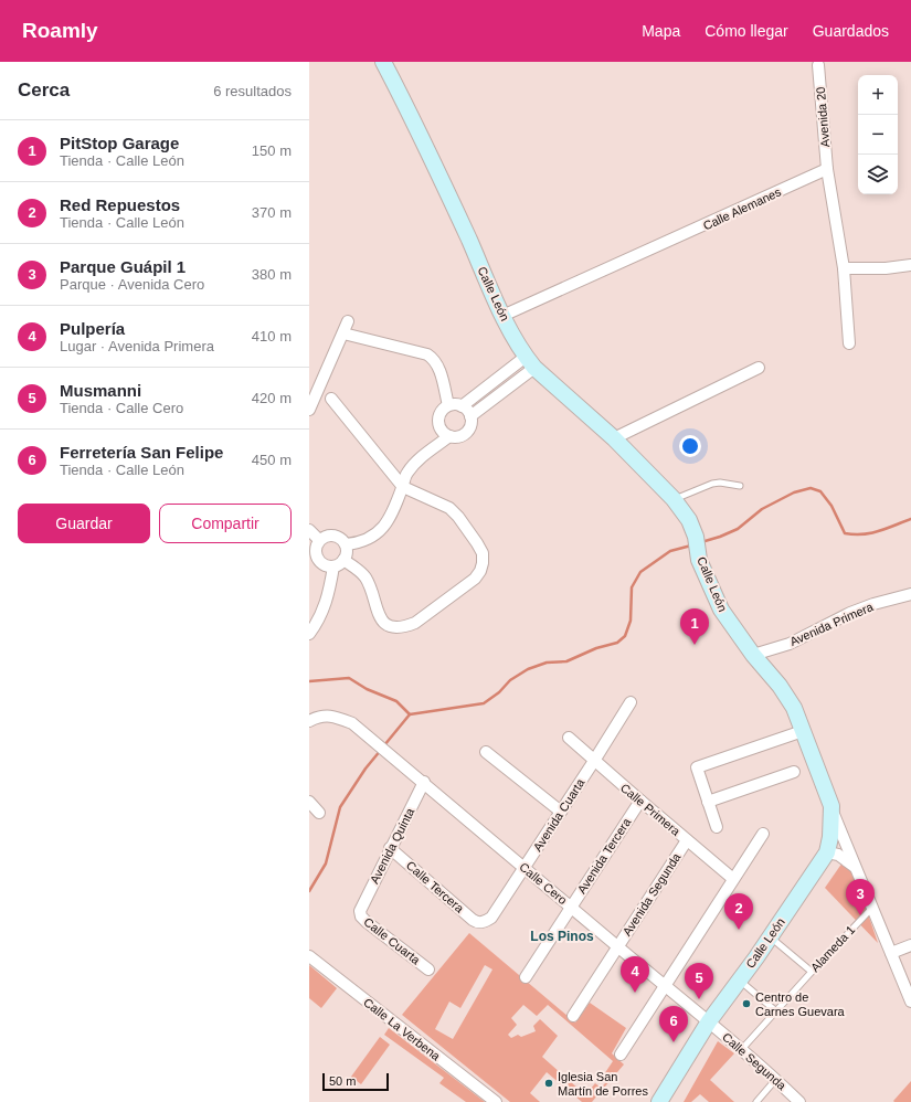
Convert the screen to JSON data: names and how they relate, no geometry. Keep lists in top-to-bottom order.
{
  "streets": {
    "main road": ["Calle León"],
    "street": [
      "Avenida 20",
      "Calle Alemanes",
      "Avenida Primera",
      "Calle Primera",
      "Avenida Cuarta",
      "Avenida Quinta",
      "Avenida Tercera",
      "Calle Cero",
      "Calle Tercera",
      "Avenida Segunda",
      "Calle Cuarta",
      "Calle La Verbena",
      "Calle Segunda"
    ],
    "lane": ["Alameda 1"]
  },
  "crossings": [
    ["Avenida 20", "Calle Alemanes"],
    ["Calle Alemanes", "Calle León"],
    ["Calle León", "Avenida Primera"],
    ["Calle León", "Calle Cero"],
    ["Calle León", "Calle Segunda"],
    ["Calle Primera", "Avenida Cuarta"],
    ["Calle Primera", "Avenida Tercera"],
    ["Calle Primera", "Avenida Segunda"],
    ["Avenida Cuarta", "Calle Cero"],
    ["Avenida Cuarta", "Calle Tercera"],
    ["Avenida Quinta", "Calle Cero"],
    ["Avenida Quinta", "Calle Tercera"],
    ["Avenida Quinta", "Calle Cuarta"],
    ["Avenida Tercera", "Calle Cero"],
    ["Calle Cero", "Avenida Segunda"],
    ["Calle Cero", "Calle Segunda"],
    ["Alameda 1", "Calle Segunda"]
  ],
  "districts": ["Los Pinos"],
  "places": ["Centro de Carnes Guevara", "Iglesia San Martín de Porres"],
  "scale_bar": "50 m",
  "page": {
    "header": "Roamly",
    "nav": ["Mapa", "Cómo llegar", "Guardados"],
    "heading": ["Cerca", "6 resultados"],
    "map_buttons": ["+", "−"],
    "list": [
      {
        "mark": "1",
        "name": "PitStop Garage",
        "note": "Tienda · Calle León",
        "value": "150 m"
      },
      {
        "mark": "2",
        "name": "Red Repuestos",
        "note": "Tienda · Calle León",
        "value": "370 m"
      },
      {
        "mark": "3",
        "name": "Parque Guápil 1",
        "note": "Parque · Avenida Cero",
        "value": "380 m"
      },
      {
        "mark": "4",
        "name": "Pulpería",
        "note": "Lugar · Avenida Primera",
        "value": "410 m"
      },
      {
        "mark": "5",
        "name": "Musmanni",
        "note": "Tienda · Calle Cero",
        "value": "420 m"
      },
      {
        "mark": "6",
        "name": "Ferretería San Felipe",
        "note": "Tienda · Calle León",
        "value": "450 m"
      }
    ],
    "buttons": ["Guardar", "Compartir"],
    "pins": [
      "1",
      "3",
      "2",
      "4",
      "5",
      "6"
    ],
    "scale": "50 m"
  }
}
